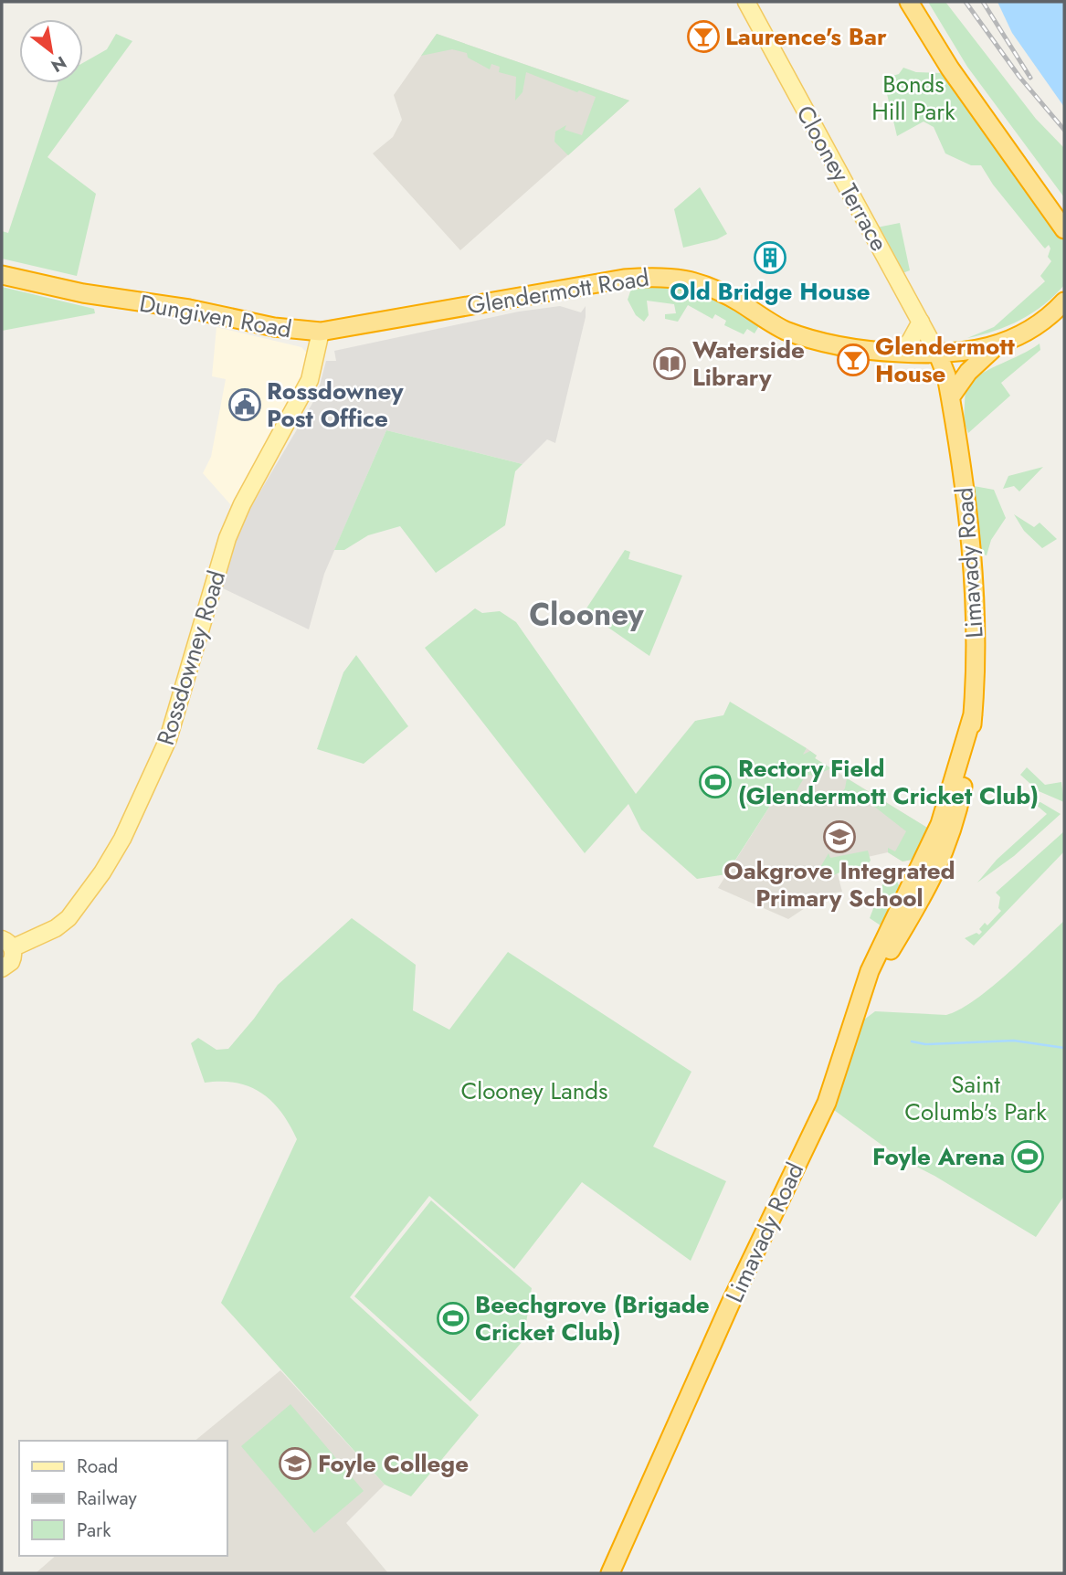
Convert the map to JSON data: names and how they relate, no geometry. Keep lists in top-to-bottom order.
{
  "streets": {
    "highway": ["Glendermott Road", "Dungiven Road", "Limavady Road"],
    "main road": ["Clooney Terrace", "Rossdowney Road"]
  },
  "crossings": [
    ["Clooney Terrace", "Glendermott Road"],
    ["Clooney Terrace", "Limavady Road"],
    ["Glendermott Road", "Dungiven Road"],
    ["Glendermott Road", "Limavady Road"],
    ["Dungiven Road", "Rossdowney Road"]
  ],
  "districts": ["Clooney"],
  "parks": ["Bonds Hill Park", "Saint Columb's Park", "Clooney Lands"],
  "places": {
    "bar": ["Laurence's Bar", "Glendermott House"],
    "building": ["Old Bridge House"],
    "library": ["Waterside Library"],
    "public building": ["Rossdowney Post Office"],
    "sports": ["Rectory Field (Glendermott Cricket Club)", "Foyle Arena", "Beechgrove (Brigade Cricket Club)"],
    "school or university": ["Oakgrove Integrated Primary School", "Foyle College"]
  },
  "legend": ["Road", "Railway", "Park"],
  "north": "bottom right"
}
